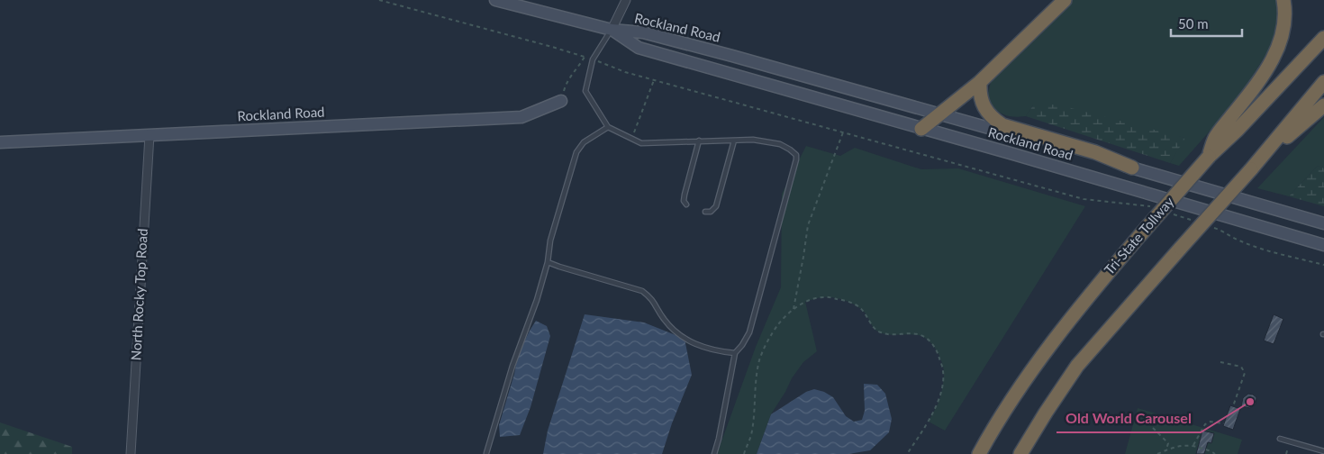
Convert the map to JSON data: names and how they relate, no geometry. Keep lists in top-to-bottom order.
{
  "streets": {
    "highway": ["Tri-State Tollway"],
    "main road": ["Rockland Road"],
    "street": ["North Rocky Top Road"]
  },
  "crossings": [
    ["Rockland Road", "North Rocky Top Road"]
  ],
  "places": ["Old World Carousel"],
  "scale_bar": "50 m"
}
